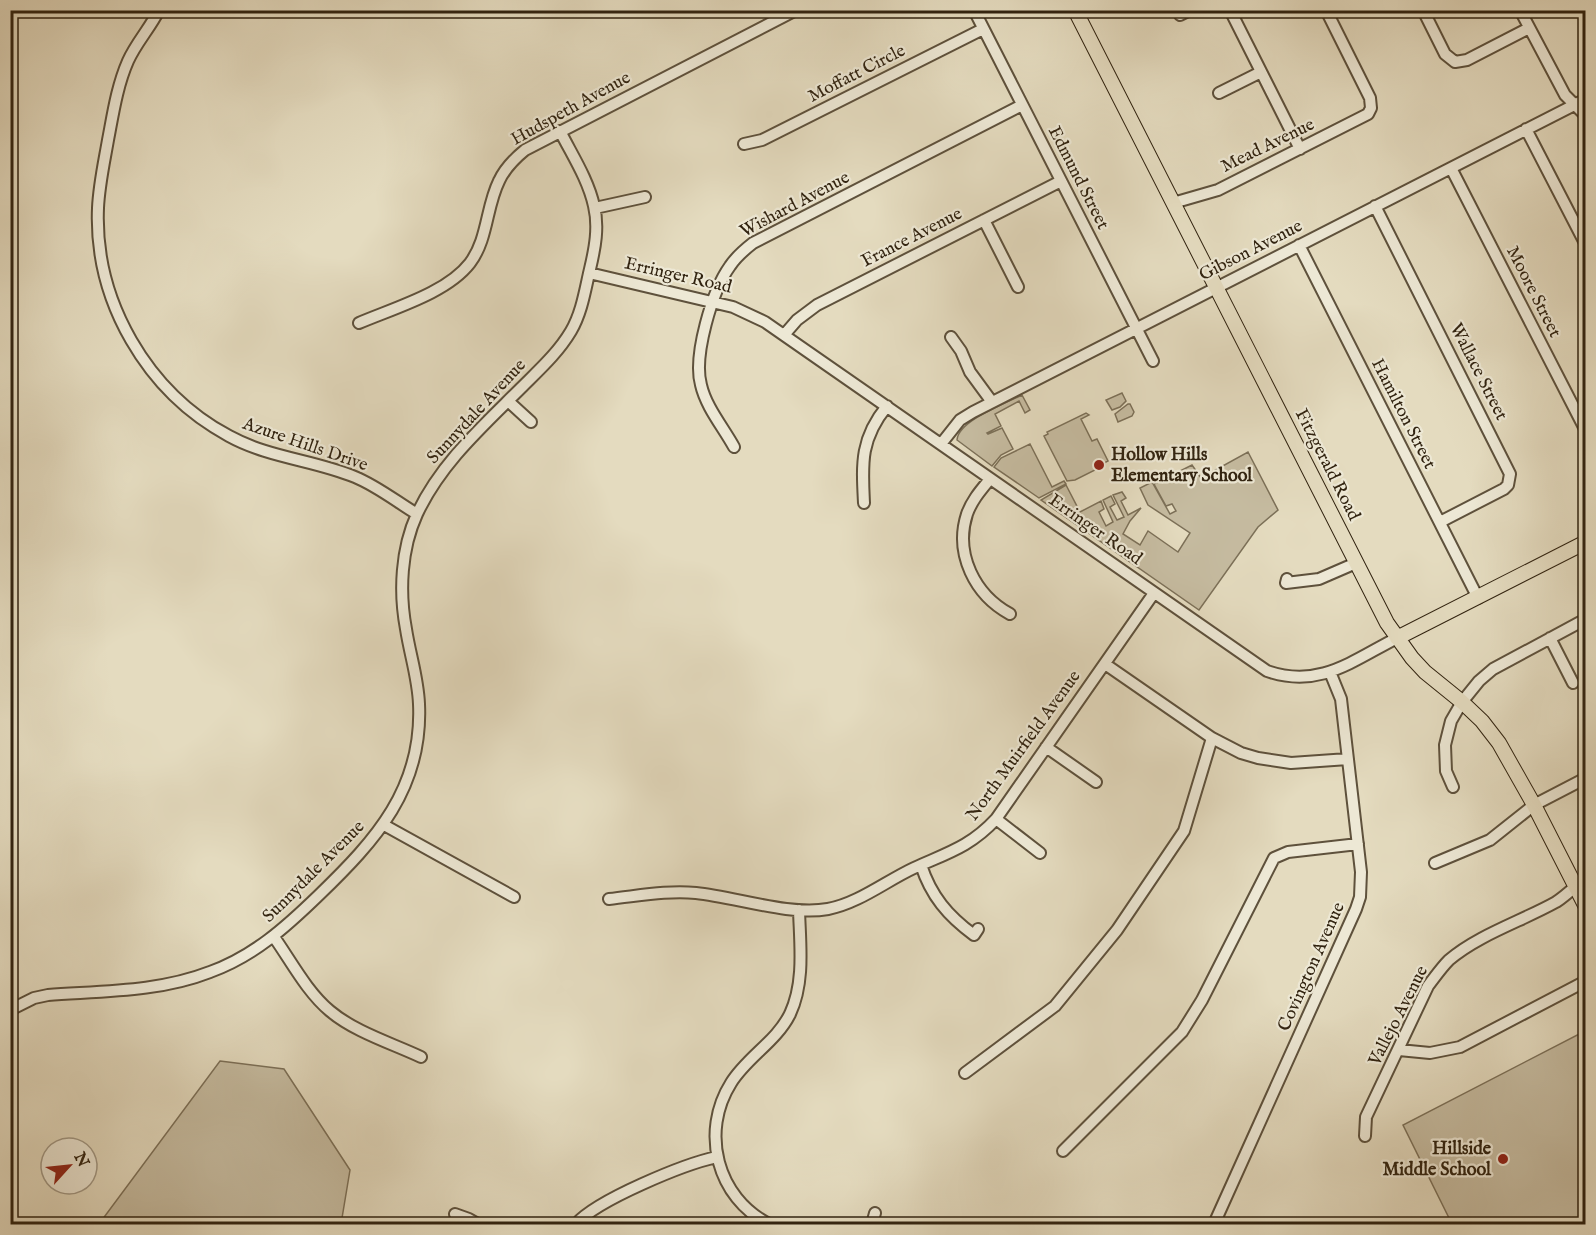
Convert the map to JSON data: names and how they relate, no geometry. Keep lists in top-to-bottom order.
{
  "streets": {
    "main road": ["Erringer Road", "Fitzgerald Road"],
    "street": [
      "Moffatt Circle",
      "Hudspeth Avenue",
      "Mead Avenue",
      "Edmund Street",
      "Wishard Avenue",
      "France Avenue",
      "Gibson Avenue",
      "Moore Street",
      "Wallace Street",
      "Sunnydale Avenue",
      "Hamilton Street",
      "Azure Hills Drive",
      "North Muirfield Avenue",
      "Covington Avenue",
      "Vallejo Avenue"
    ]
  },
  "crossings": [
    ["Moffatt Circle", "Edmund Street"],
    ["Hudspeth Avenue", "Sunnydale Avenue"],
    ["Mead Avenue", "Fitzgerald Road"],
    ["Edmund Street", "Wishard Avenue"],
    ["Edmund Street", "France Avenue"],
    ["Edmund Street", "Gibson Avenue"],
    ["Wishard Avenue", "Erringer Road"],
    ["France Avenue", "Erringer Road"],
    ["Gibson Avenue", "Erringer Road"],
    ["Gibson Avenue", "Moore Street"],
    ["Gibson Avenue", "Wallace Street"],
    ["Gibson Avenue", "Hamilton Street"],
    ["Gibson Avenue", "Fitzgerald Road"],
    ["Erringer Road", "Sunnydale Avenue"],
    ["Erringer Road", "Hamilton Street"],
    ["Erringer Road", "Fitzgerald Road"],
    ["Erringer Road", "North Muirfield Avenue"],
    ["Erringer Road", "Covington Avenue"],
    ["Wallace Street", "Hamilton Street"],
    ["Sunnydale Avenue", "Azure Hills Drive"],
    ["Fitzgerald Road", "Vallejo Avenue"]
  ],
  "places": ["Hollow Hills Elementary School", "Hillside Middle School"],
  "north": "top right"
}
